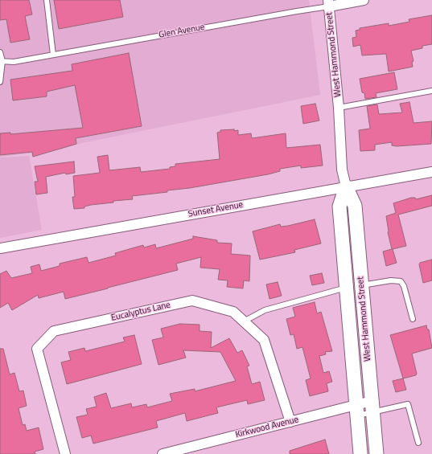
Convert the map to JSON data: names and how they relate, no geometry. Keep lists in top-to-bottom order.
{
  "streets": {
    "street": [
      "Glen Avenue",
      "West Hammond Street",
      "Sunset Avenue",
      "Eucalyptus Lane",
      "Kirkwood Avenue"
    ]
  },
  "crossings": [
    ["Glen Avenue", "West Hammond Street"],
    ["West Hammond Street", "Sunset Avenue"],
    ["West Hammond Street", "Kirkwood Avenue"],
    ["Eucalyptus Lane", "Kirkwood Avenue"]
  ]
}
